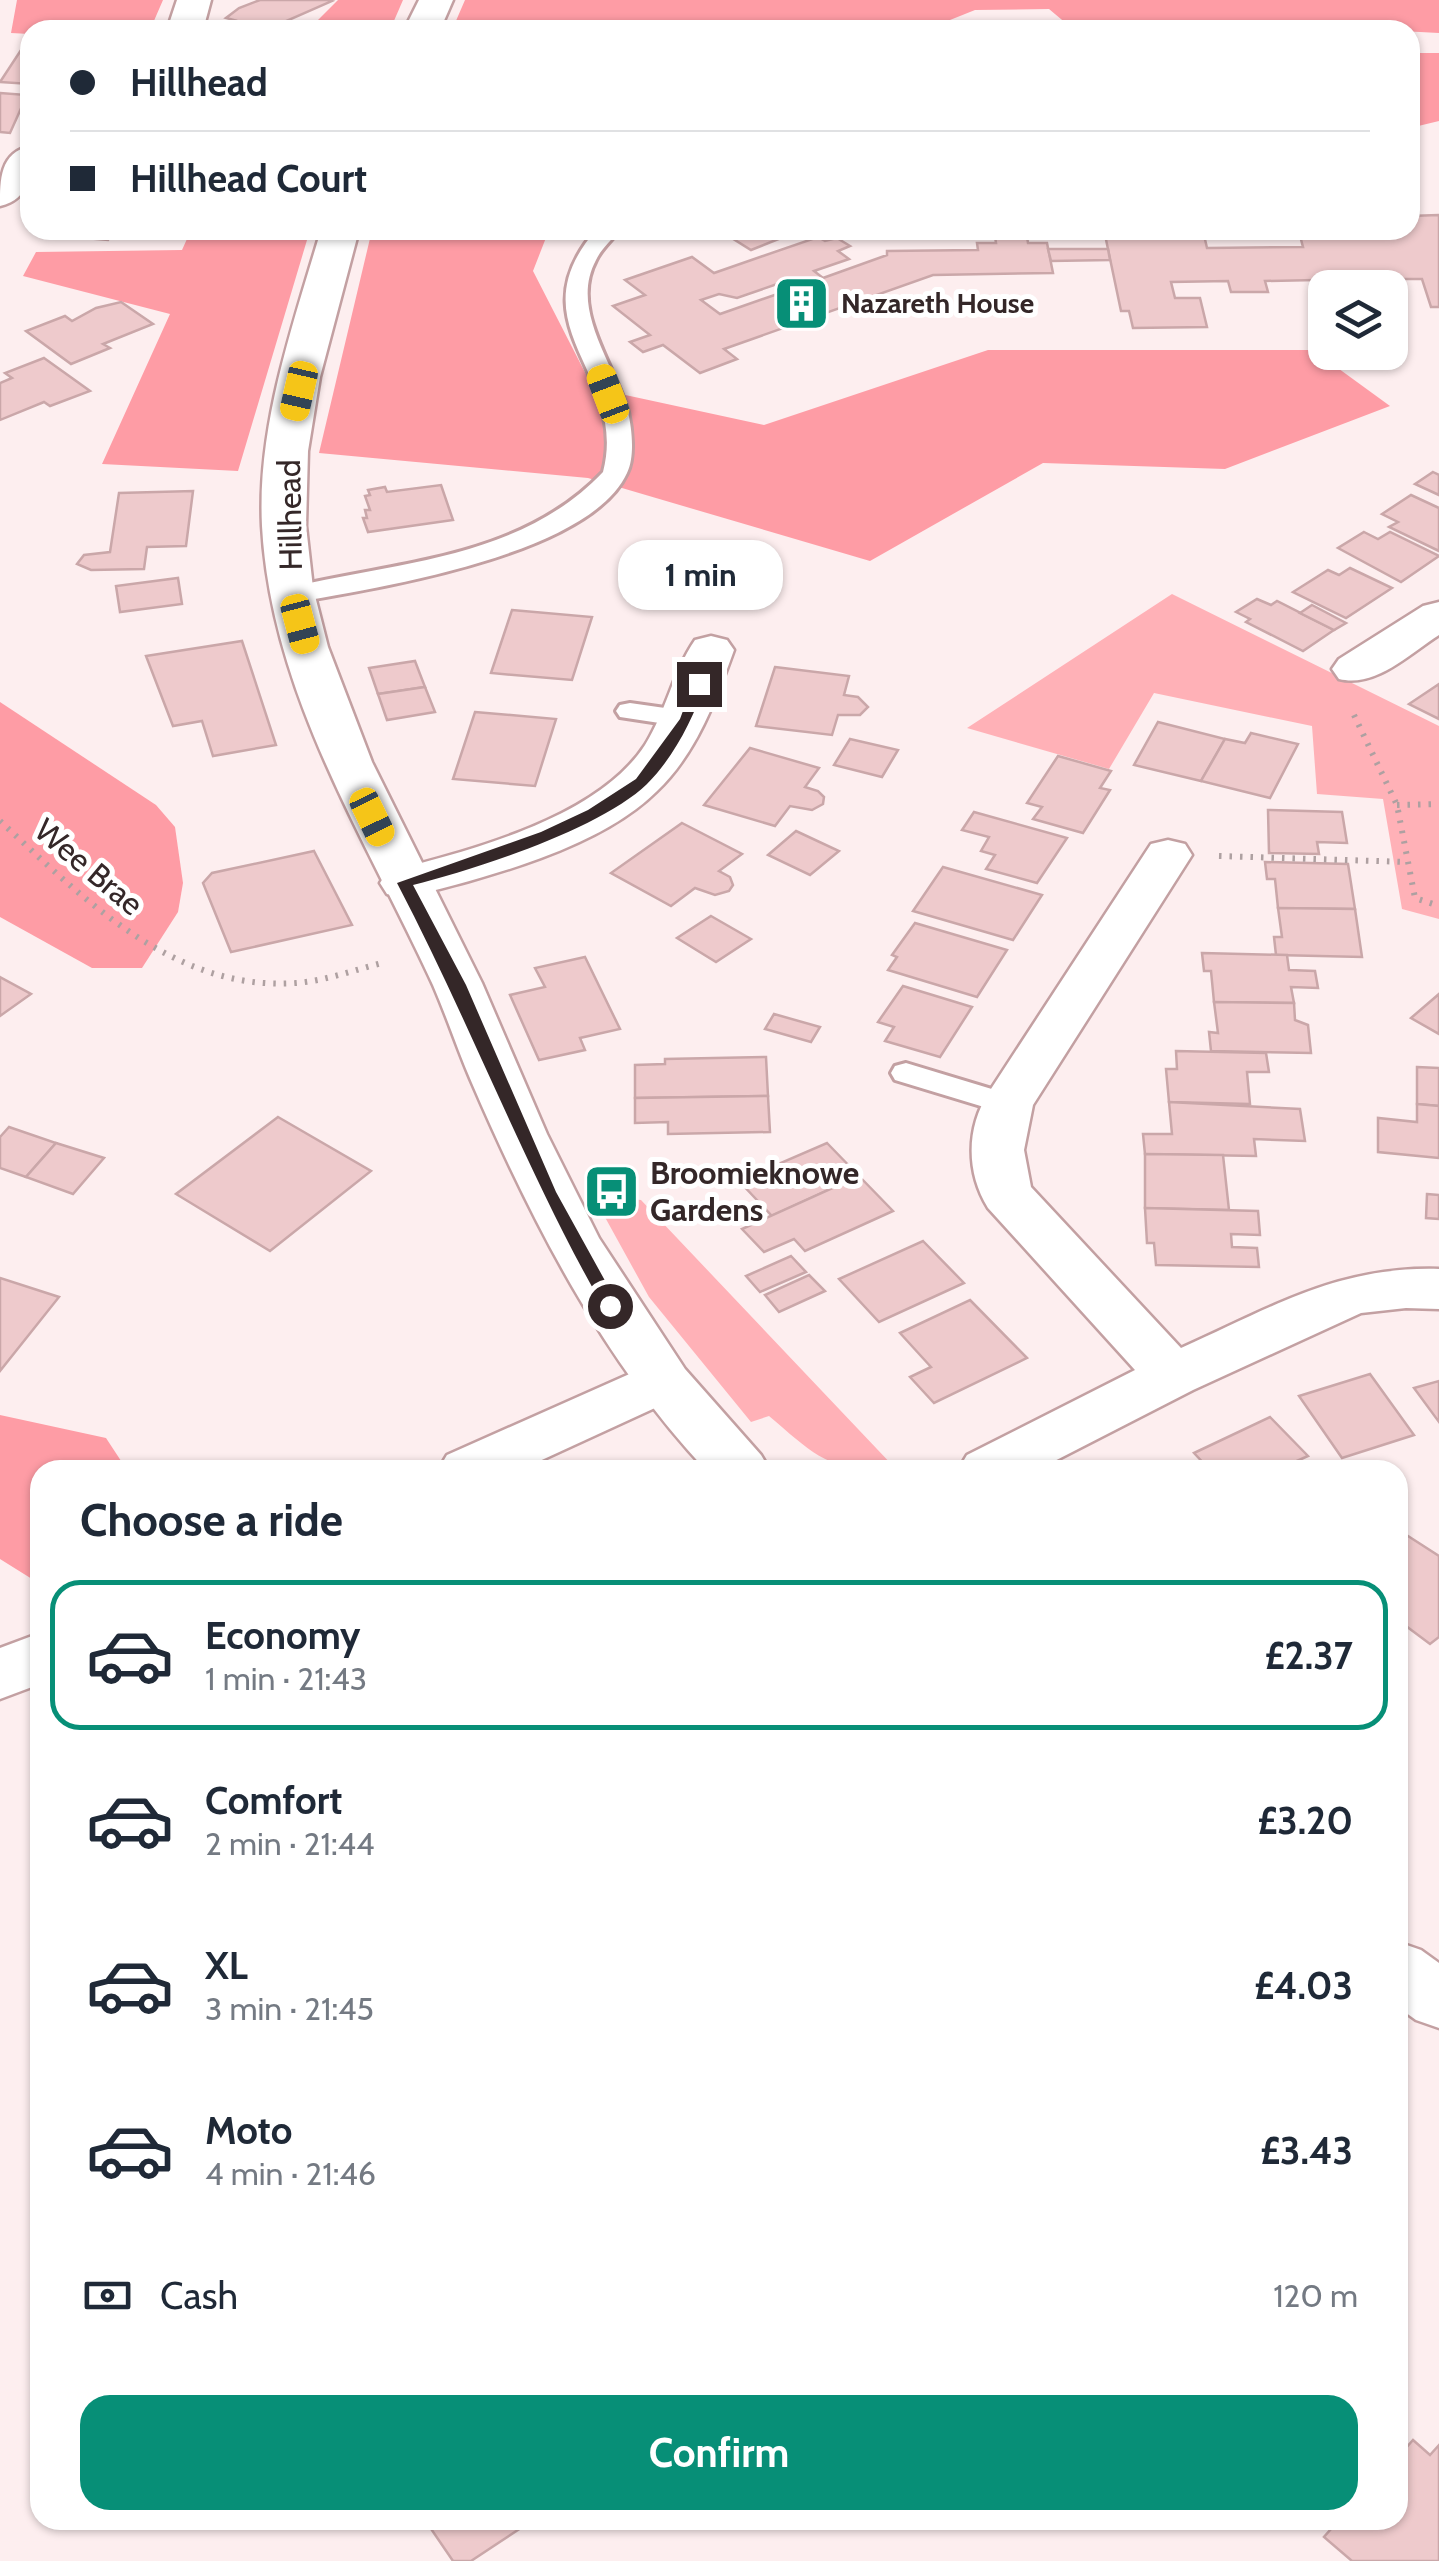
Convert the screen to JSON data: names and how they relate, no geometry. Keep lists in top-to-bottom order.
{
  "streets": {
    "street": ["Hillhead"],
    "path": ["Wee Brae"]
  },
  "crossings": [
    ["Hillhead", "Wee Brae"]
  ],
  "places": {
    "building": ["Nazareth House"],
    "bus stop": ["Broomieknowe Gardens"]
  },
  "page": {
    "banner": ["Hillhead", "Hillhead Court"],
    "bubble": "1 min",
    "heading": "Choose a ride",
    "list": [
      {
        "name": "Economy",
        "note": "1 min · 21:43",
        "value": "£2.37"
      },
      {
        "name": "Comfort",
        "note": "2 min · 21:44",
        "value": "£3.20"
      },
      {
        "name": "XL",
        "note": "3 min · 21:45",
        "value": "£4.03"
      },
      {
        "name": "Moto",
        "note": "4 min · 21:46",
        "value": "£3.43"
      }
    ],
    "pay": ["Cash", "120 m"],
    "buttons": "Confirm"
  }
}
